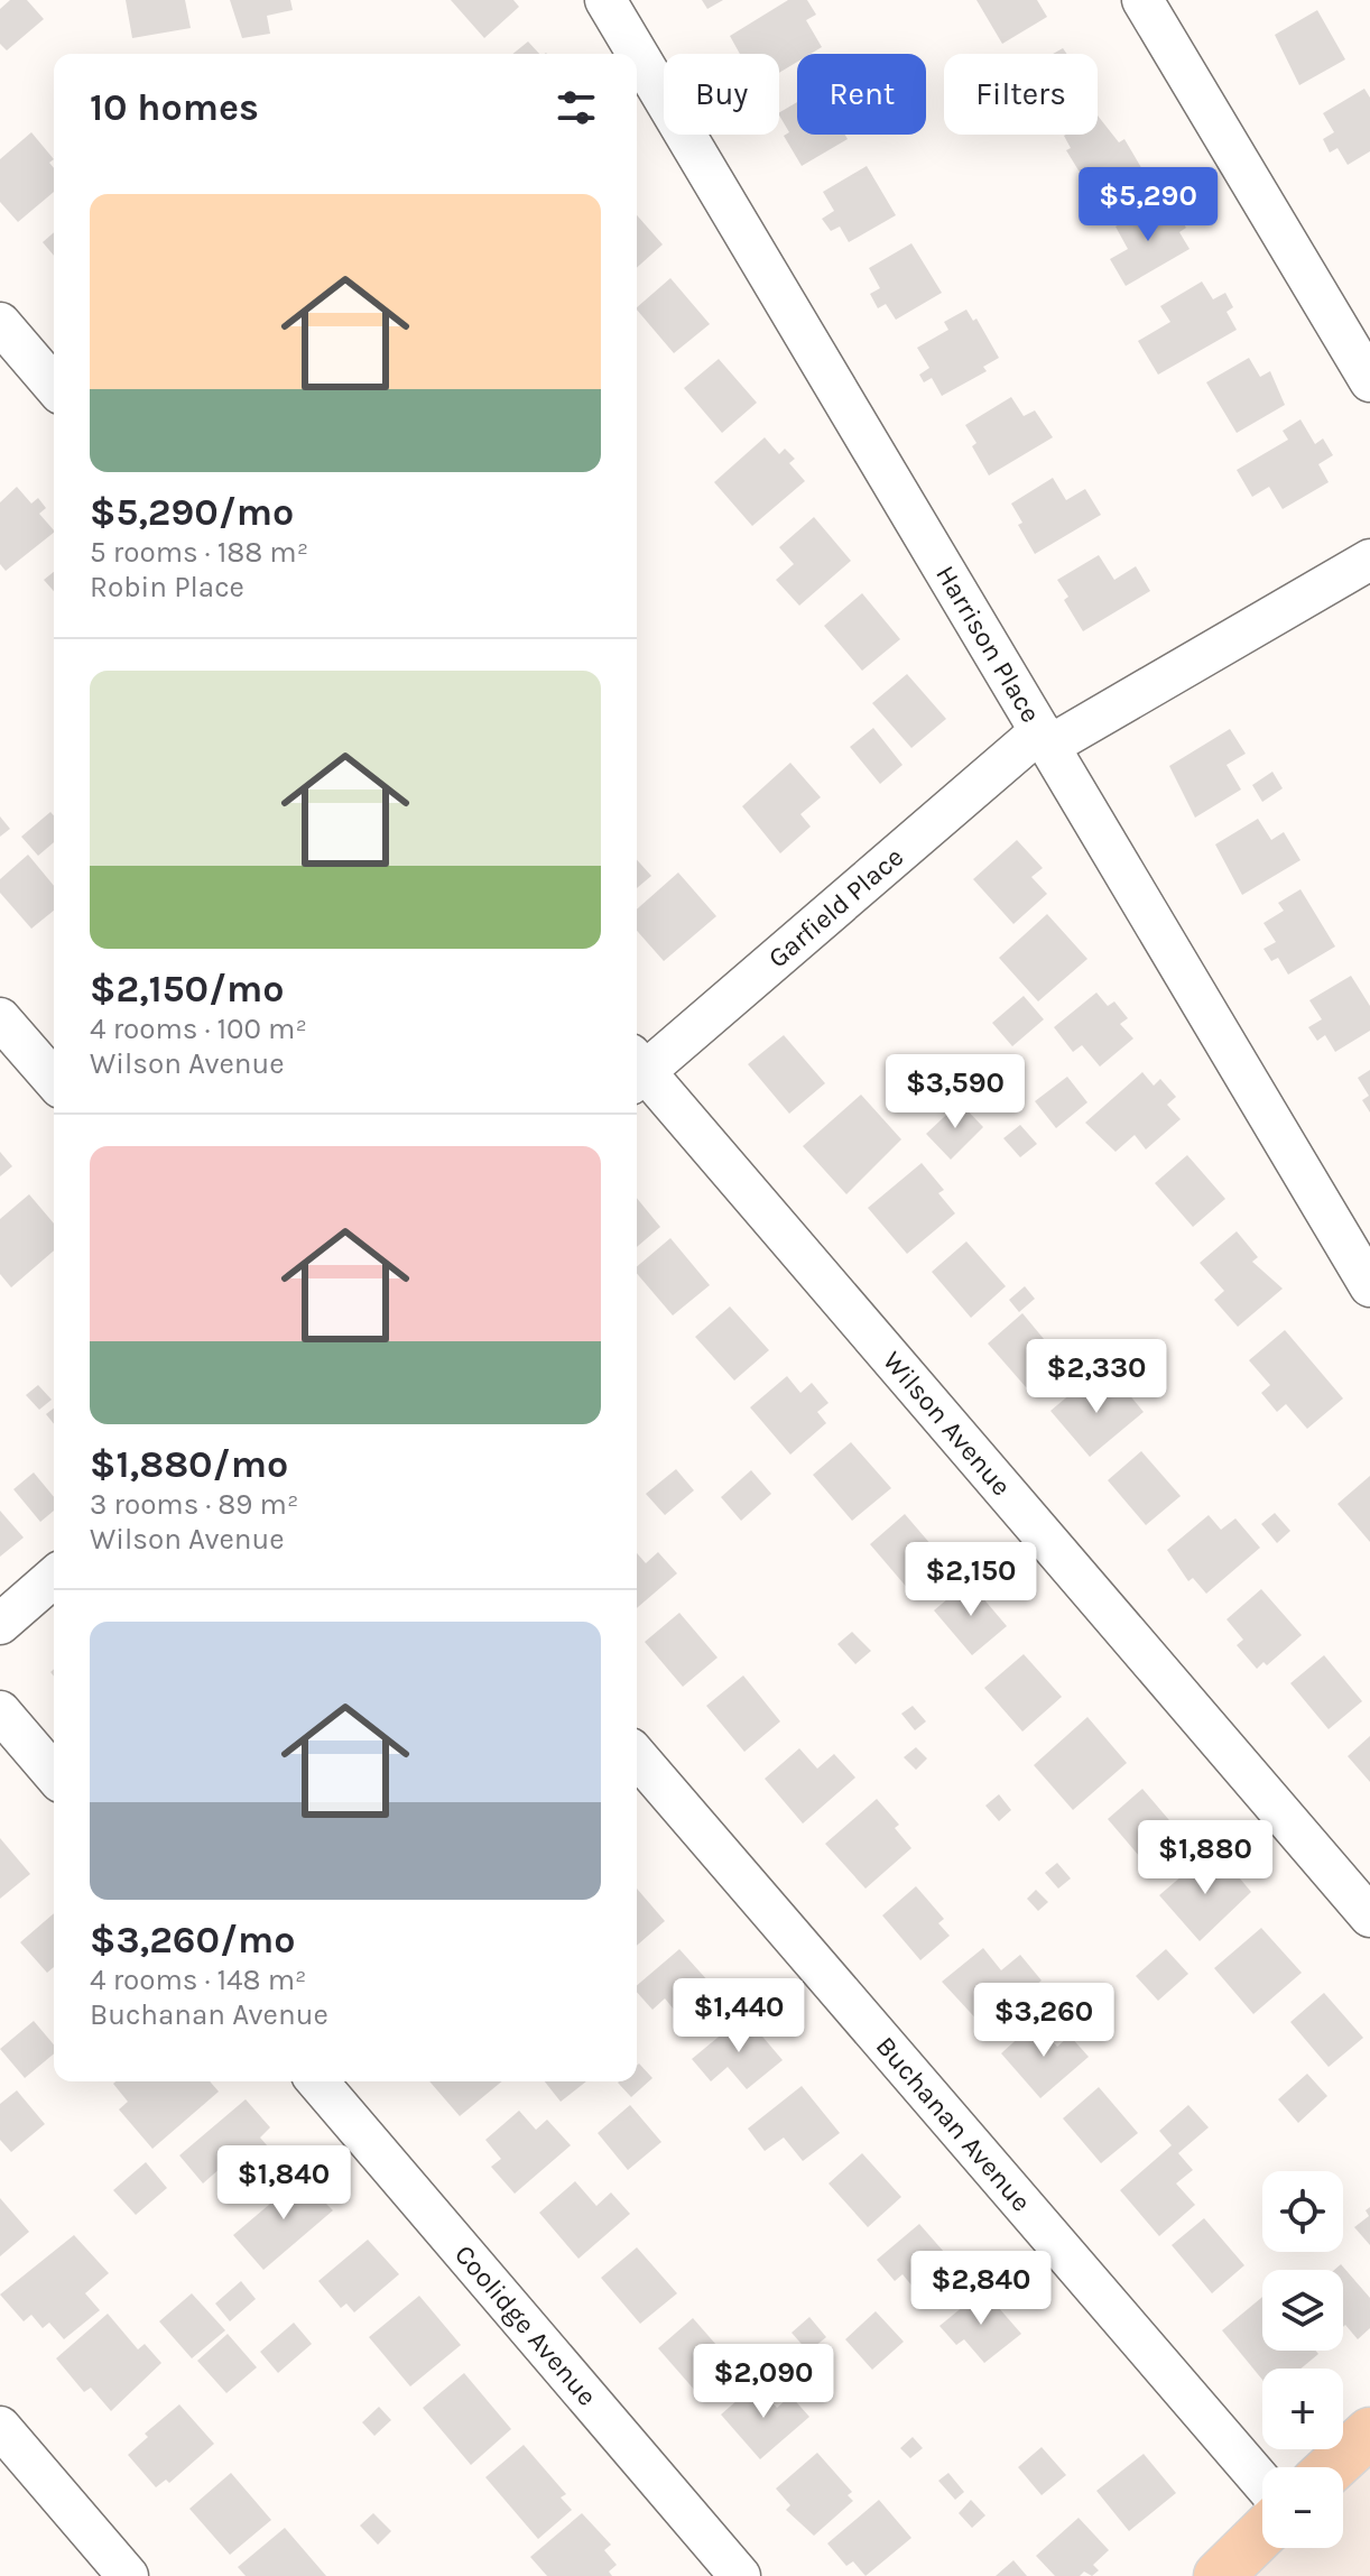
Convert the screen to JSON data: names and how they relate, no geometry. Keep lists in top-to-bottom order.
{
  "streets": {
    "street": [
      "Harrison Place",
      "Garfield Place",
      "Wilson Avenue",
      "Buchanan Avenue",
      "Coolidge Avenue"
    ]
  },
  "crossings": [
    ["Harrison Place", "Garfield Place"]
  ],
  "page": {
    "chip": ["Buy", "Rent", "Filters"],
    "heading": "10 homes",
    "list": [
      {
        "name": "$5,290/mo",
        "note": "5 rooms · 188 m² · Robin Place"
      },
      {
        "name": "$2,150/mo",
        "note": "4 rooms · 100 m² · Wilson Avenue"
      },
      {
        "name": "$1,880/mo",
        "note": "3 rooms · 89 m² · Wilson Avenue"
      },
      {
        "name": "$3,260/mo",
        "note": "4 rooms · 148 m² · Buchanan Avenue"
      }
    ],
    "price": [
      "$5,290",
      "$3,590",
      "$2,330",
      "$2,150",
      "$1,880",
      "$1,440",
      "$3,260",
      "$1,840",
      "$2,840",
      "$2,090"
    ],
    "map_buttons": ["+", "−"]
  }
}
